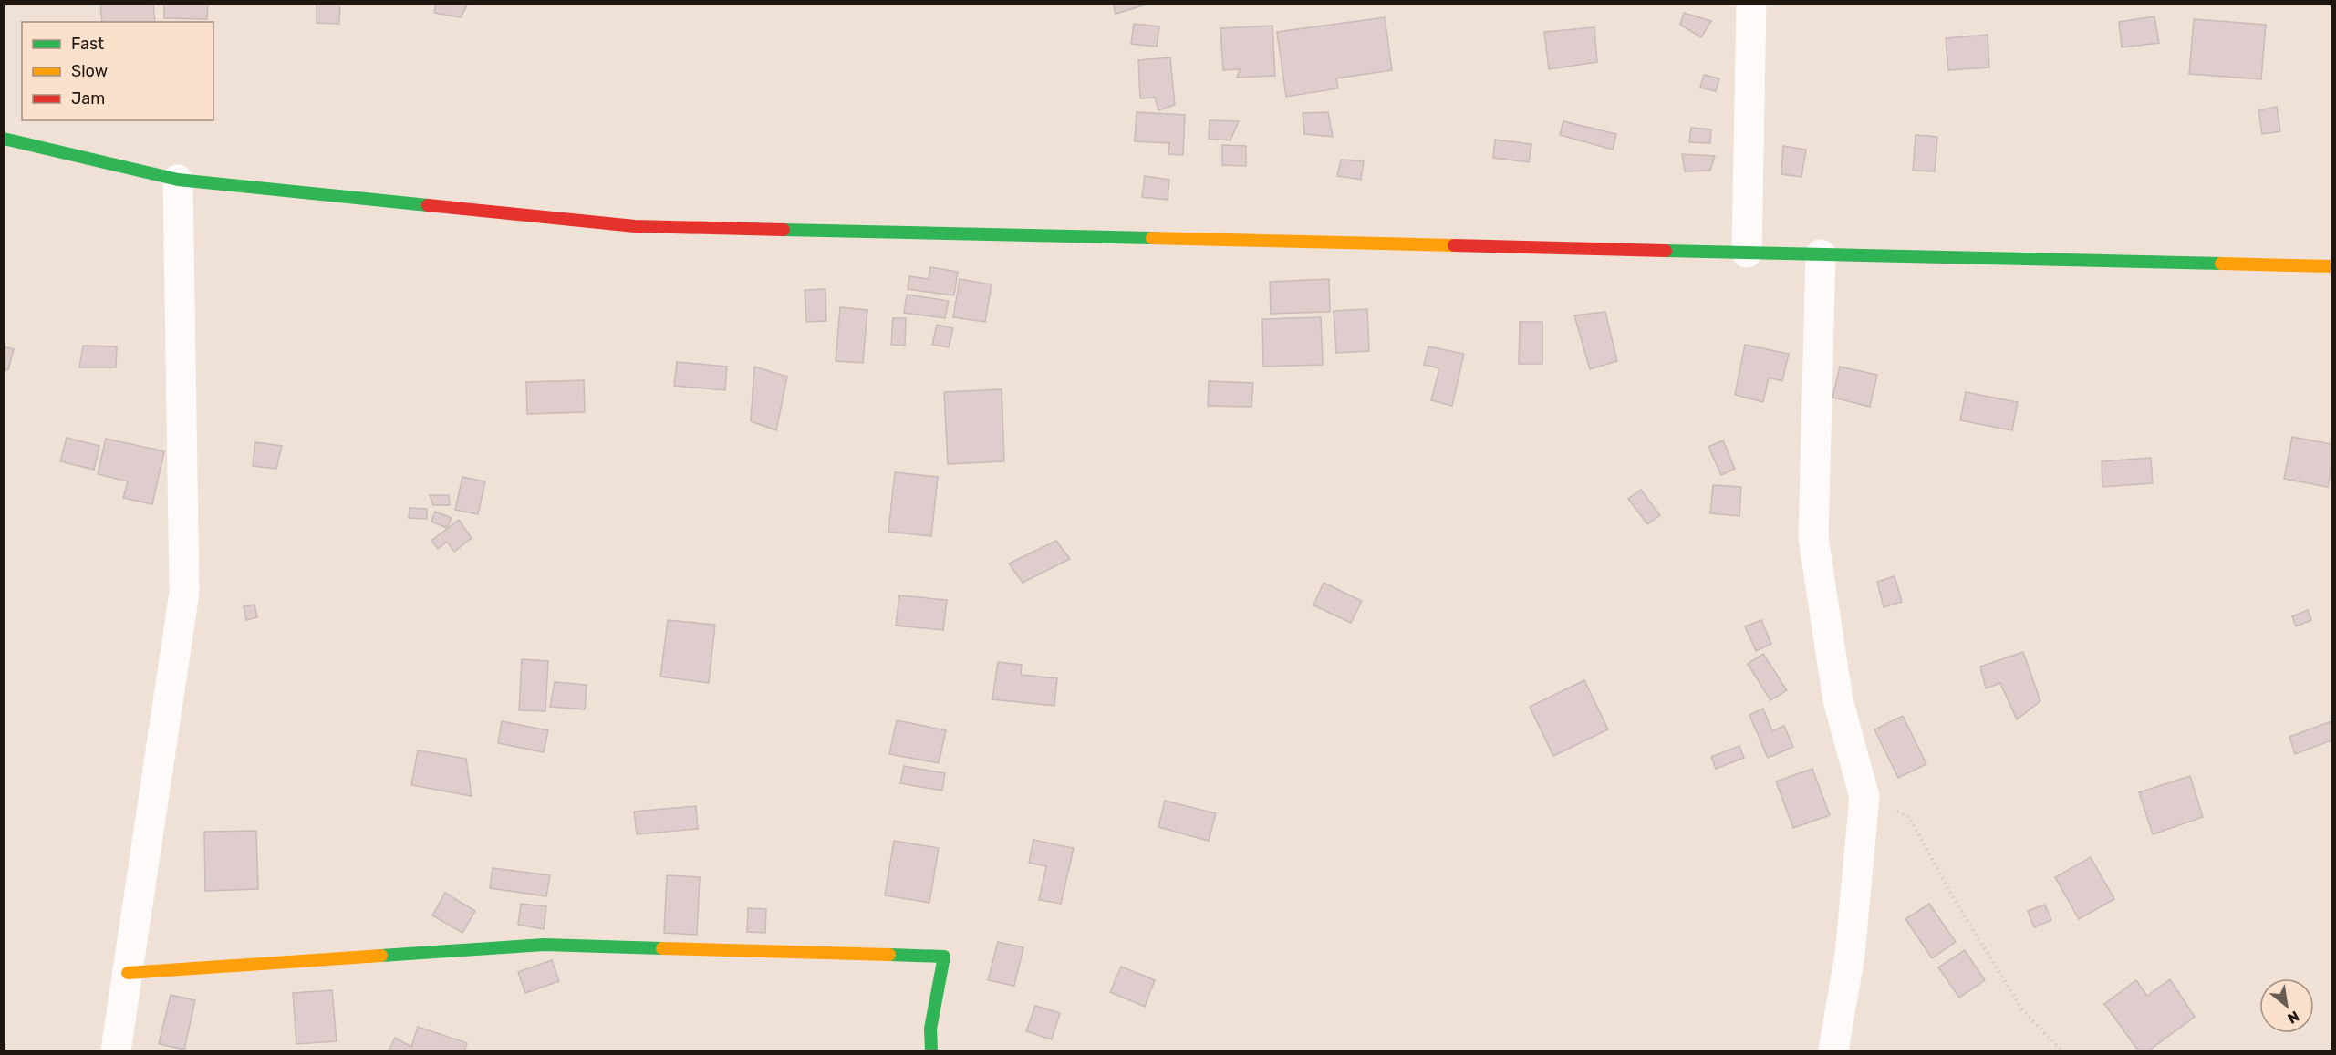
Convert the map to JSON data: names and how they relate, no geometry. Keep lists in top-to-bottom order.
{
  "legend": ["Fast", "Slow", "Jam"],
  "north": "bottom right"
}
